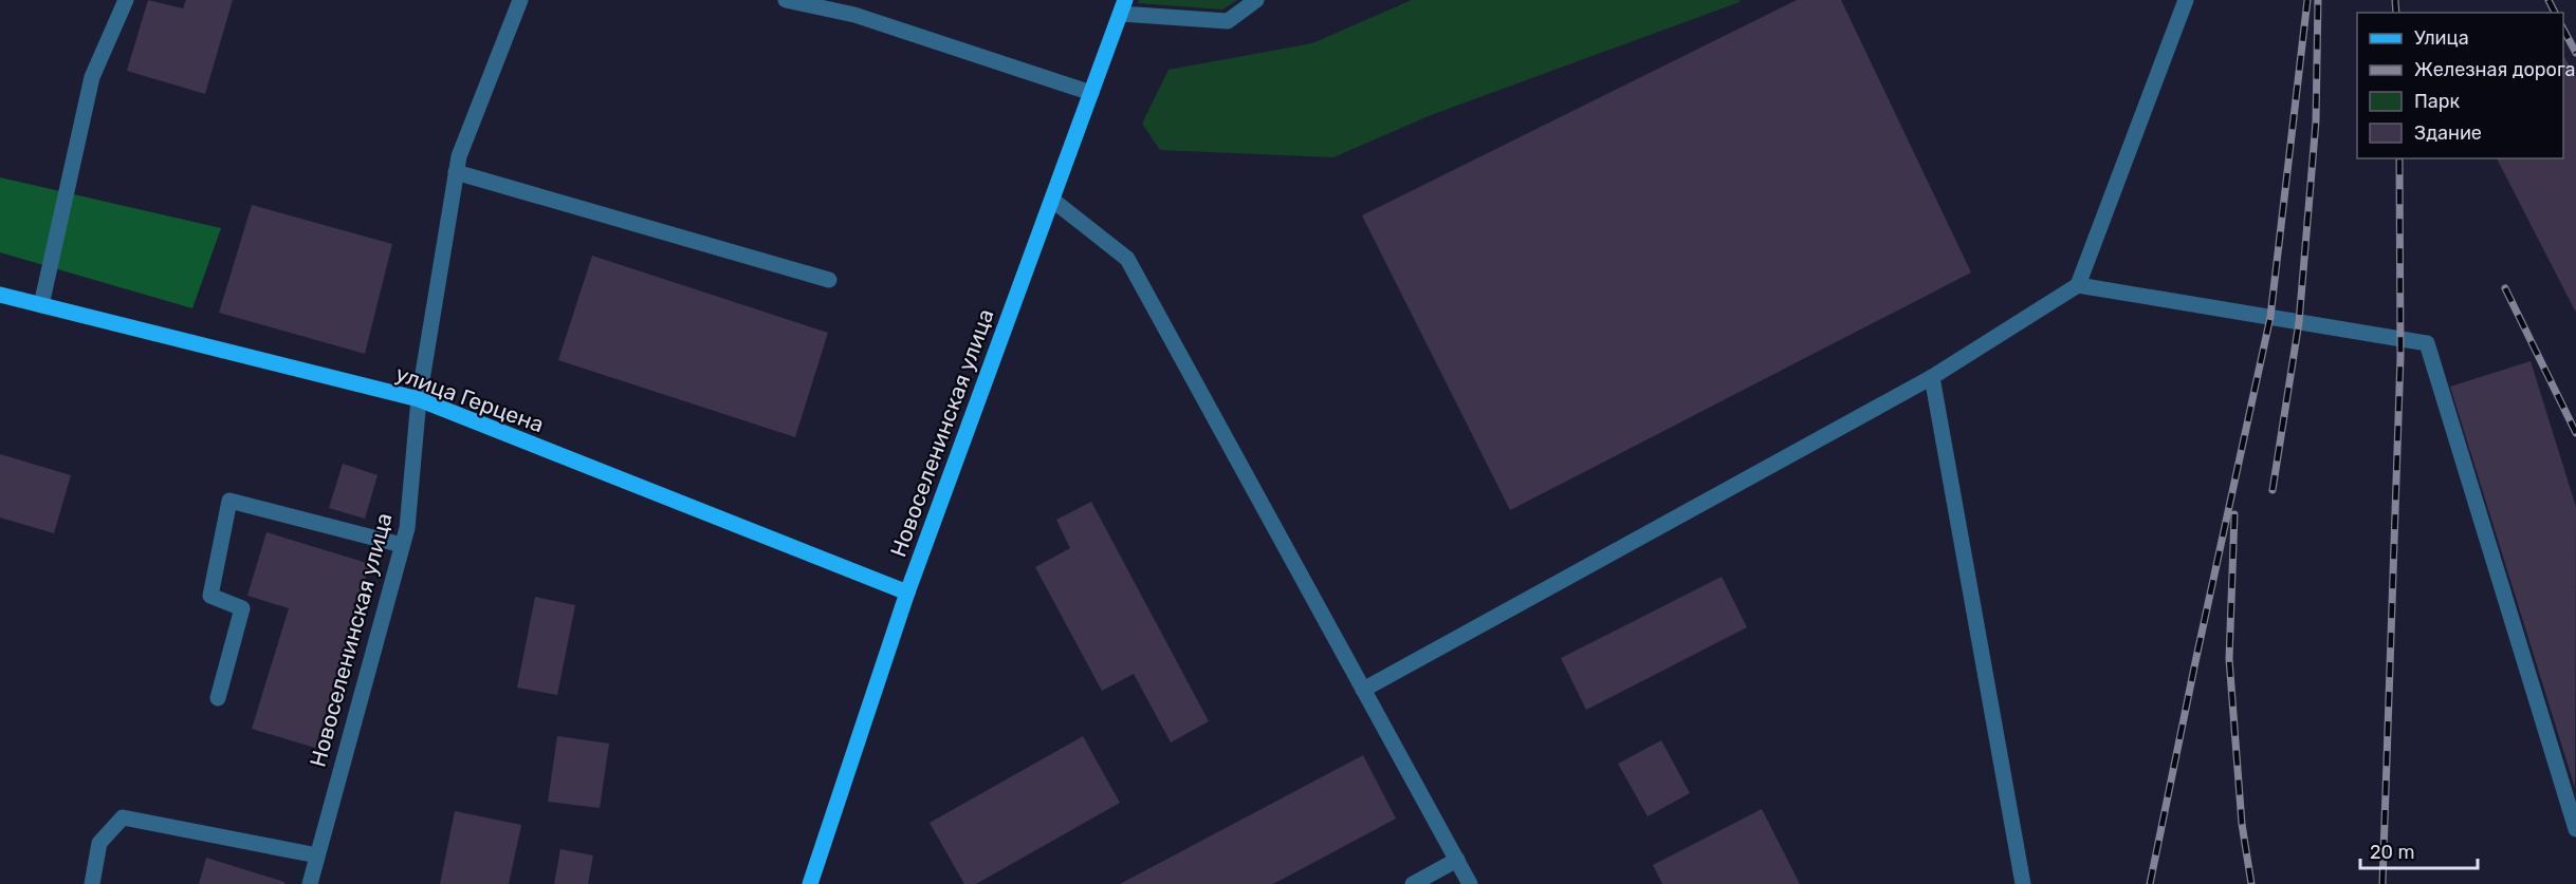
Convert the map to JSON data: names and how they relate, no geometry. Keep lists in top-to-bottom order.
{
  "streets": {
    "main road": ["улица Герцена", "Новоселенинская улица"]
  },
  "crossings": [
    ["улица Герцена", "Новоселенинская улица"]
  ],
  "legend": [
    "Улица",
    "Железная дорога",
    "Парк",
    "Здание"
  ],
  "scale_bar": "20 m"
}
